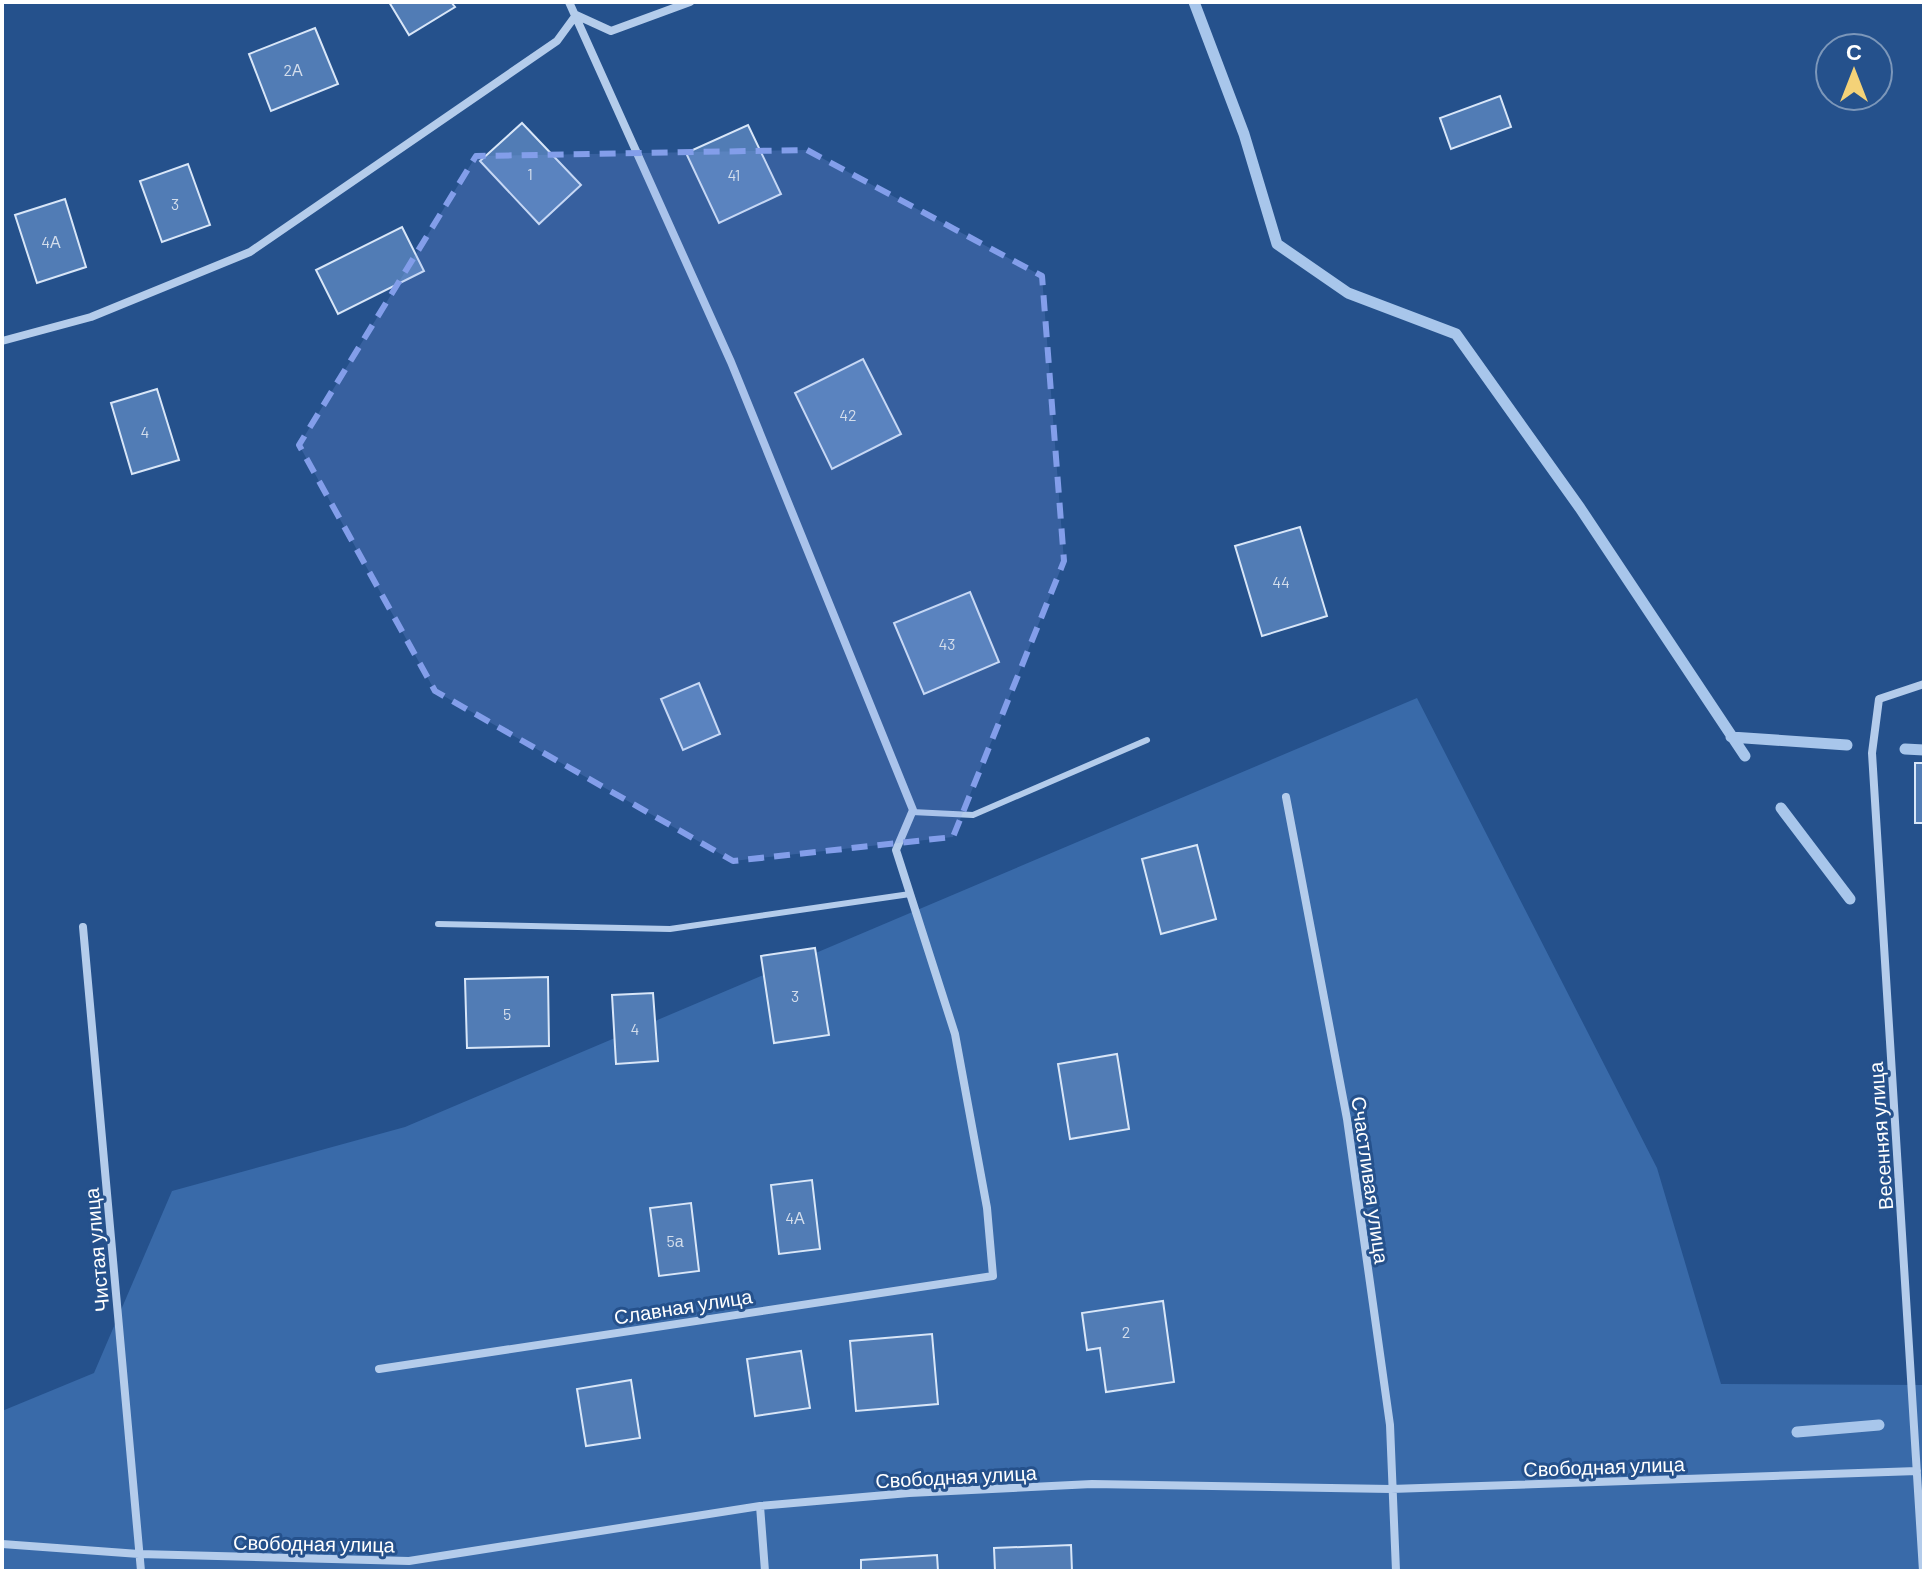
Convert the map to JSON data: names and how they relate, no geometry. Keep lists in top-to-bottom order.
{
  "streets": {
    "street": [
      "Весенняя улица",
      "Счастливая улица",
      "Чистая улица",
      "Славная улица",
      "Свободная улица"
    ]
  },
  "crossings": [
    ["Весенняя улица", "Свободная улица"],
    ["Счастливая улица", "Свободная улица"],
    ["Чистая улица", "Свободная улица"]
  ],
  "house_numbers": [
    "2А",
    "1",
    "41",
    "3",
    "4А",
    "42",
    "4",
    "44",
    "43",
    "3",
    "5",
    "4",
    "4А",
    "5а",
    "2"
  ],
  "north": "top"
}
